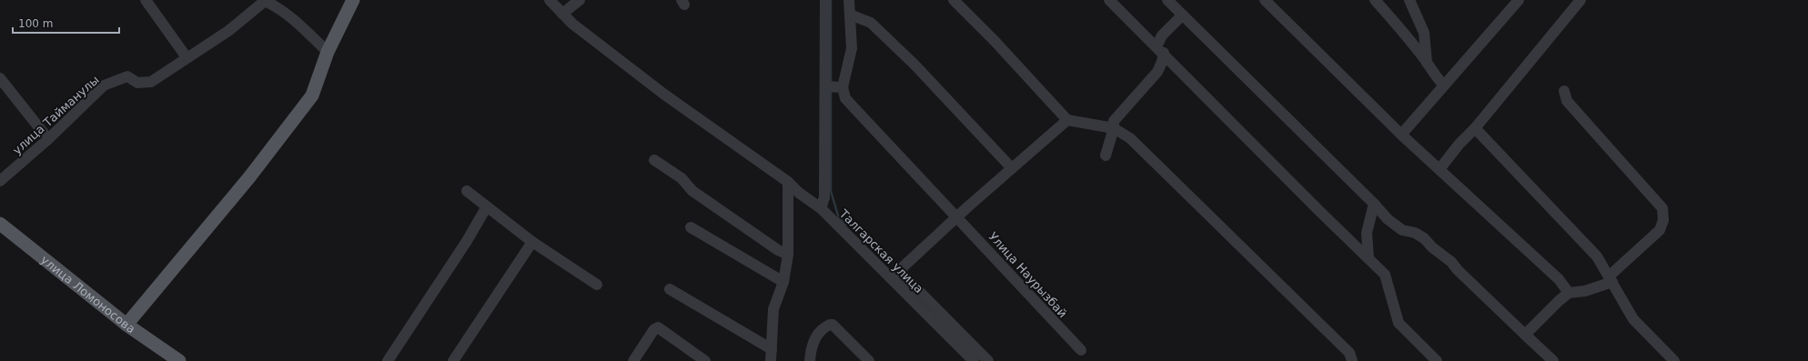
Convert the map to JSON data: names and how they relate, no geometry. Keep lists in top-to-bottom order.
{
  "streets": {
    "main road": ["улица Ломоносова"],
    "street": ["улица Тайманулы", "Талгарская улица", "Улица Наурызбай"]
  },
  "scale_bar": "100 m"
}
